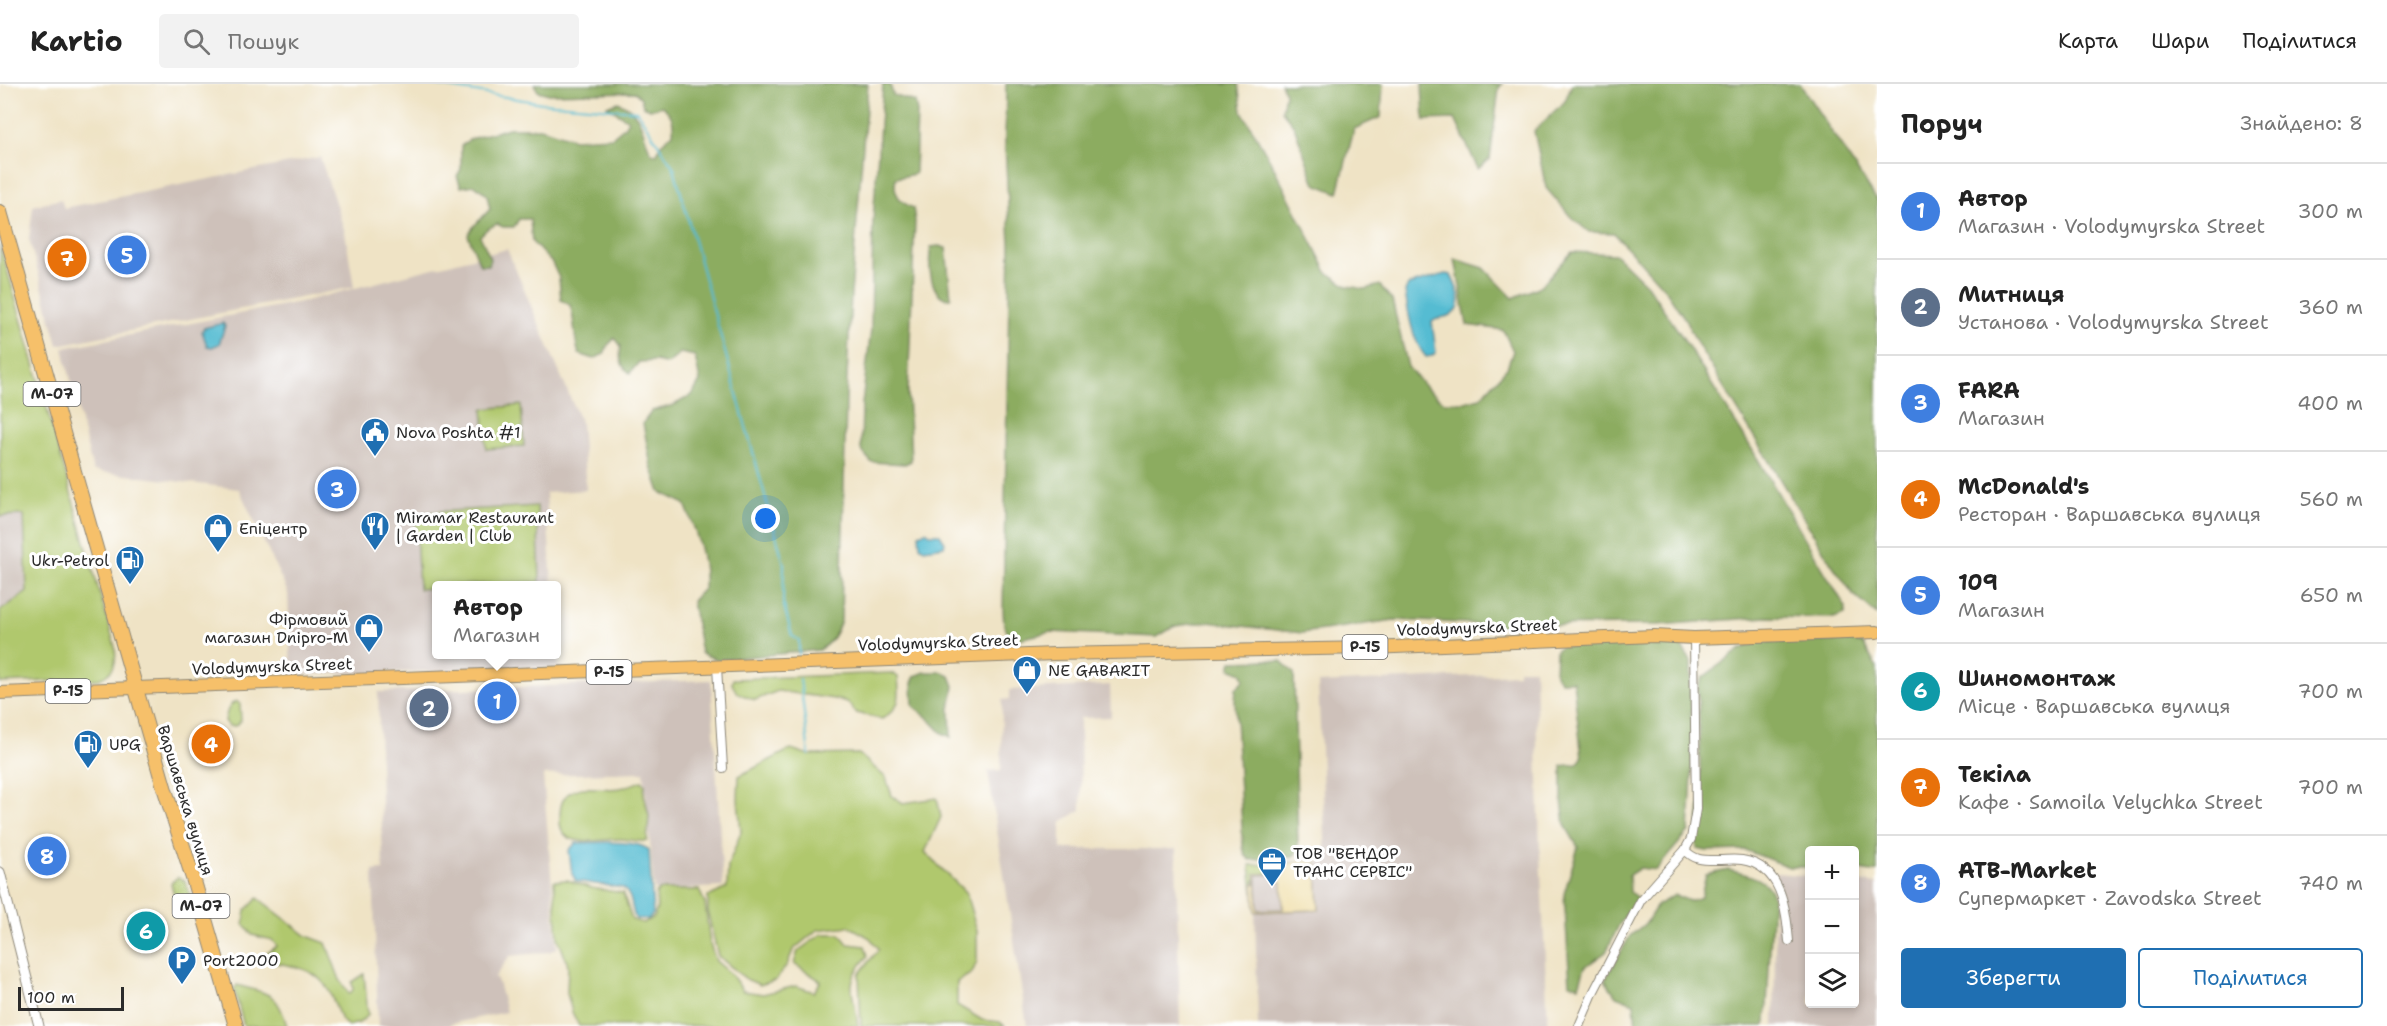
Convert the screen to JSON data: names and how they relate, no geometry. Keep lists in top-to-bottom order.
{
  "streets": {
    "highway": ["М-07", "Варшавська вулиця"],
    "main road": ["Volodymyrska Street", "Р-15"]
  },
  "crossings": [
    ["М-07", "Volodymyrska Street"],
    ["М-07", "Варшавська вулиця"],
    ["Volodymyrska Street", "Варшавська вулиця"]
  ],
  "places": {
    "public building": ["Nova Poshta #1"],
    "restaurant": ["Miramar Restaurant | Garden | Club"],
    "shop": ["Епіцентр", "Фірмовий магазин Dnipro-M", "NE GABARIT"],
    "fuel station": ["Ukr-Petrol", "UPG"],
    "office": ["ТОВ \"ВЕНДОР ТРАНС СЕРВІС\""],
    "parking": ["Port2000"]
  },
  "scale_bar": "100 m",
  "page": {
    "header": "Kartio",
    "search": "Пошук",
    "nav": ["Карта", "Шари", "Поділитися"],
    "heading": ["Поруч", "Знайдено: 8"],
    "list": [
      {
        "mark": "1",
        "name": "Автор",
        "note": "Магазин · Volodymyrska Street",
        "value": "300 m"
      },
      {
        "mark": "2",
        "name": "Митниця",
        "note": "Установа · Volodymyrska Street",
        "value": "360 m"
      },
      {
        "mark": "3",
        "name": "FARA",
        "note": "Магазин",
        "value": "400 m"
      },
      {
        "mark": "4",
        "name": "McDonald's",
        "note": "Ресторан · Варшавська вулиця",
        "value": "560 m"
      },
      {
        "mark": "5",
        "name": "109",
        "note": "Магазин",
        "value": "650 m"
      },
      {
        "mark": "6",
        "name": "Шиномонтаж",
        "note": "Місце · Варшавська вулиця",
        "value": "700 m"
      },
      {
        "mark": "7",
        "name": "Текіла",
        "note": "Кафе · Samoila Velychka Street",
        "value": "700 m"
      },
      {
        "mark": "8",
        "name": "ATB-Market",
        "note": "Супермаркет · Zavodska Street",
        "value": "740 m"
      }
    ],
    "pins": [
      "5",
      "7",
      "3",
      "1",
      "2",
      "4",
      "8",
      "6"
    ],
    "popup": ["Автор", "Магазин"],
    "map_buttons": ["+", "−"],
    "buttons": ["Зберегти", "Поділитися"],
    "scale": "100 m"
  }
}
